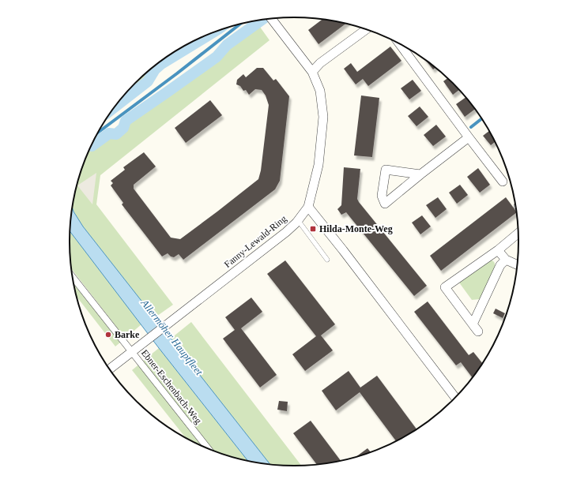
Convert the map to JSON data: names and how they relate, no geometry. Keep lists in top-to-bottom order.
{
  "streets": {
    "street": ["Fanny-Lewald-Ring", "Ebner-Eschenbach-Weg"]
  },
  "crossings": [
    ["Fanny-Lewald-Ring", "Ebner-Eschenbach-Weg"]
  ],
  "water": ["Allermöher Hauptfleet"],
  "places": {
    "transit": ["Hilda-Monte-Weg"],
    "other": ["Barke"]
  }
}
